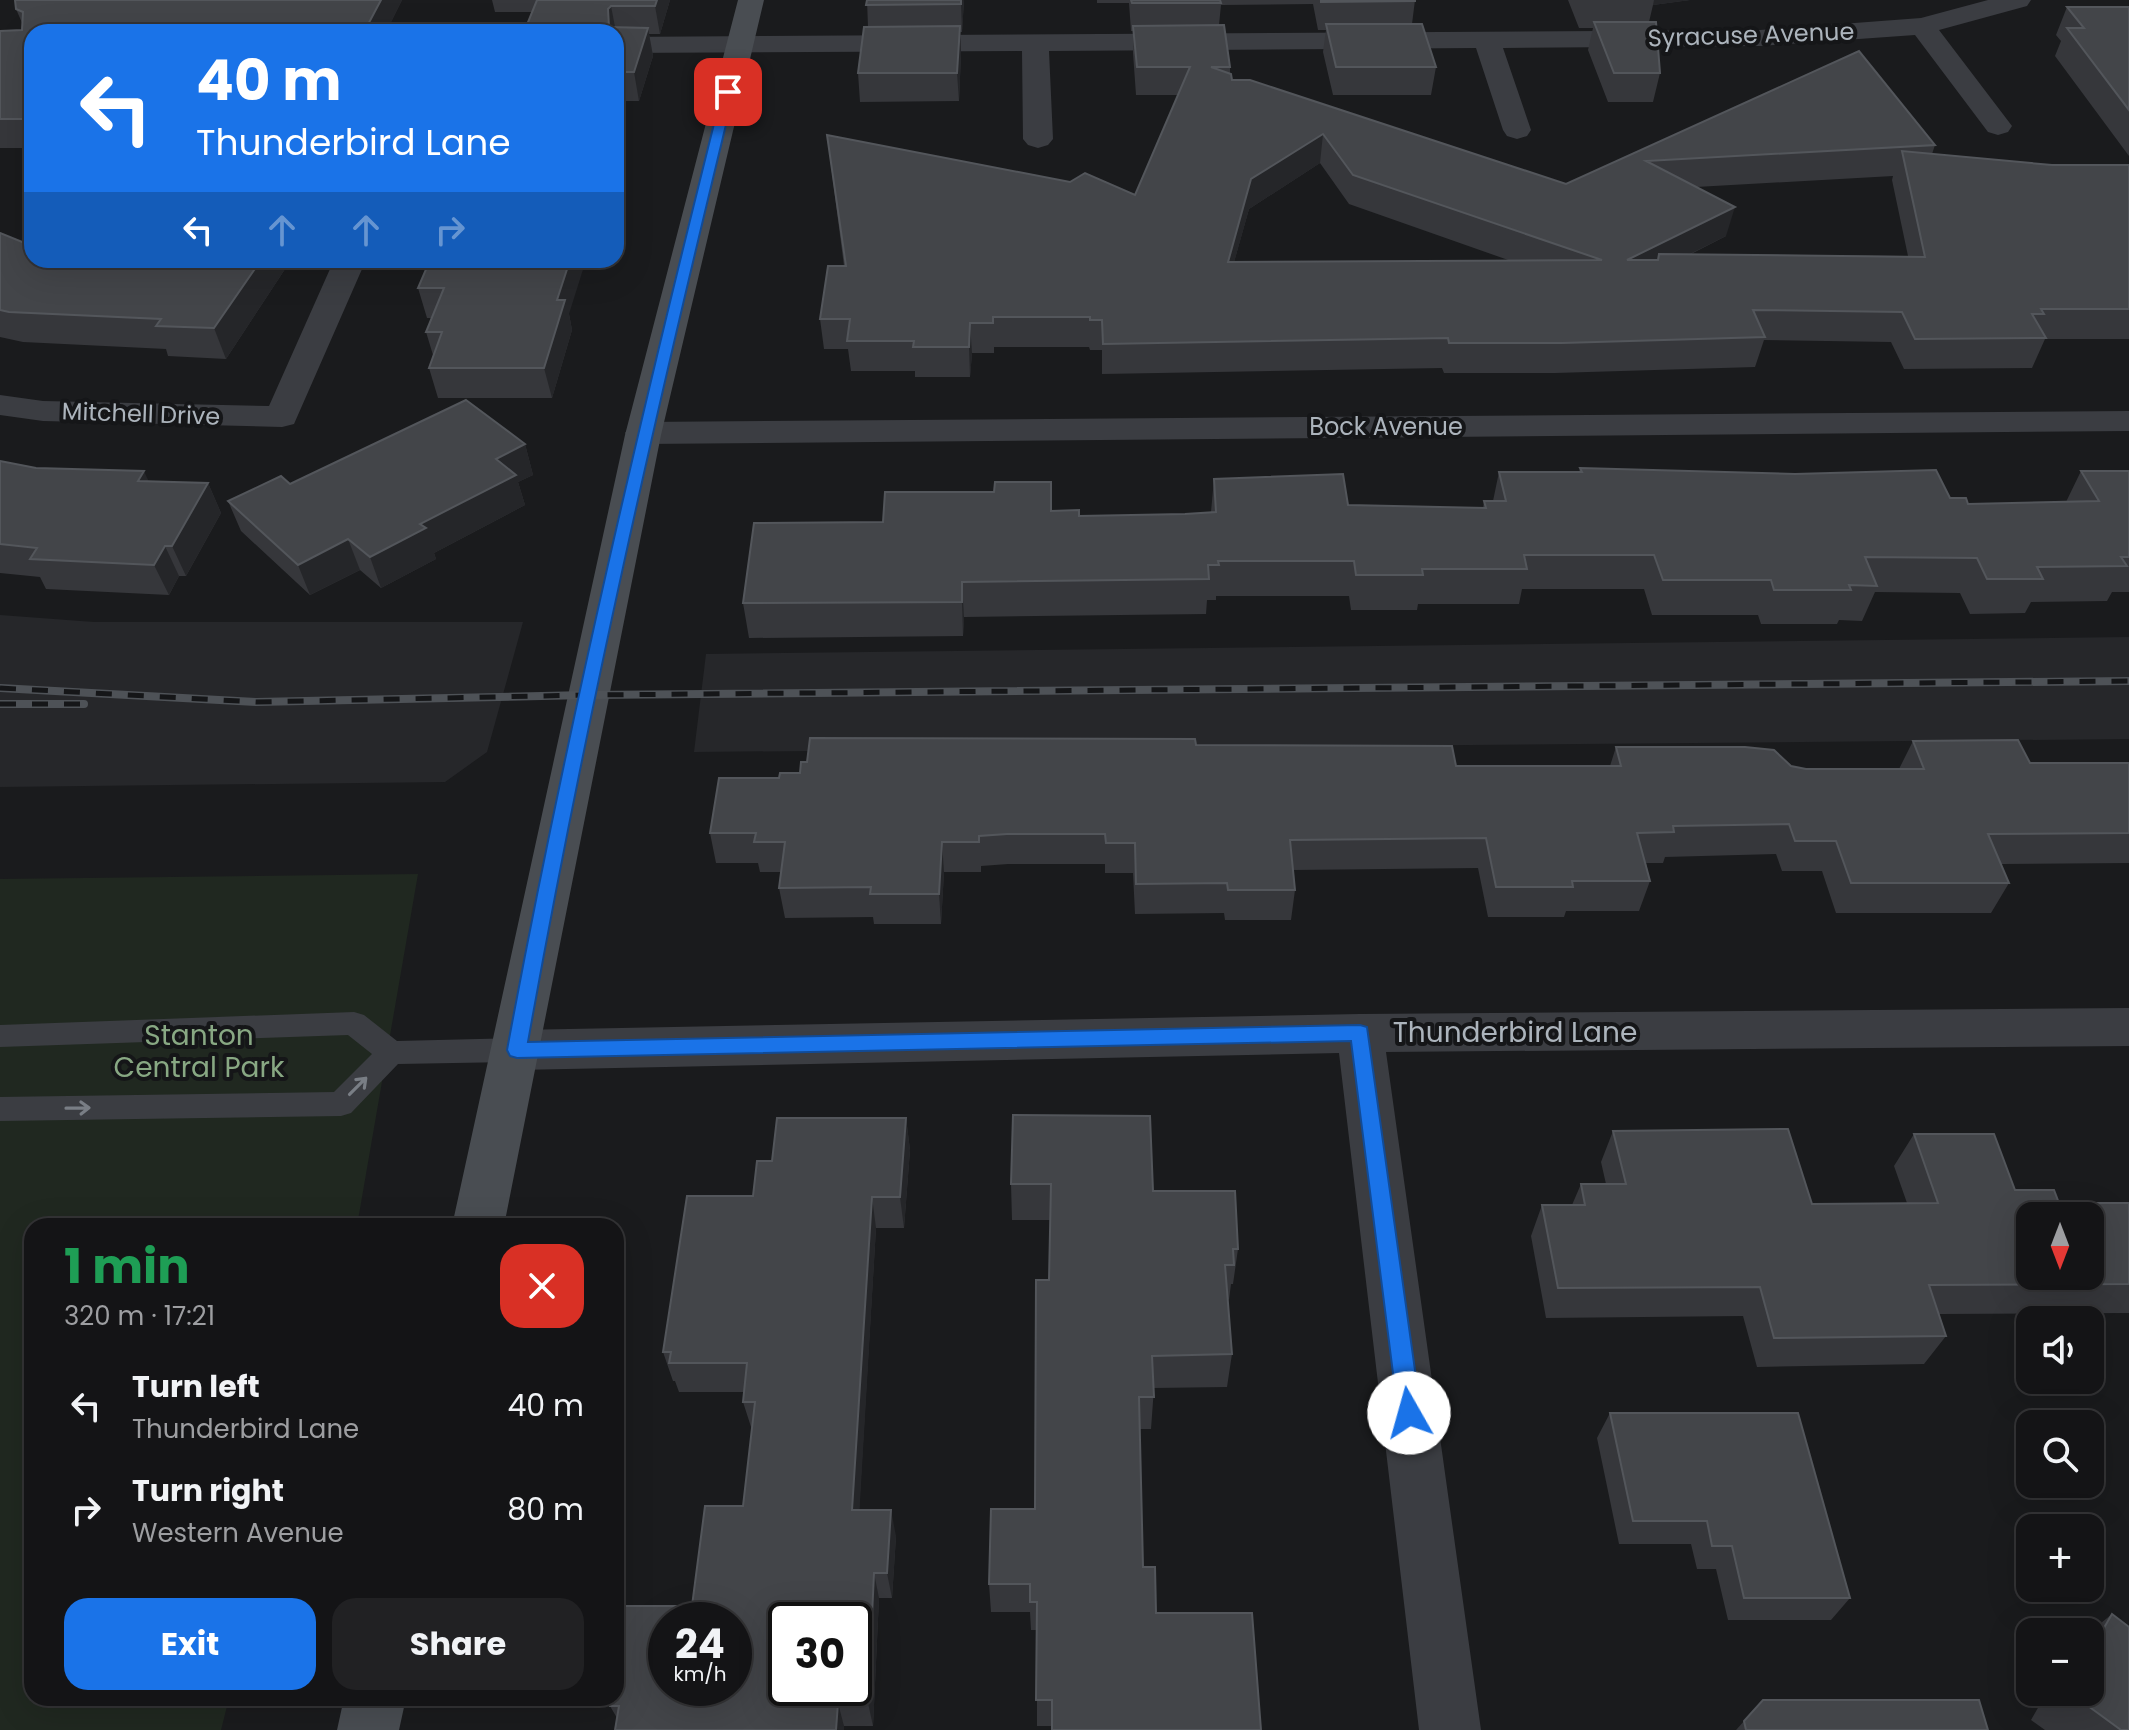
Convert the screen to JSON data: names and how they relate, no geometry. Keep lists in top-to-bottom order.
{
  "streets": {
    "street": [
      "Syracuse Avenue",
      "Mitchell Drive",
      "Bock Avenue",
      "Thunderbird Lane"
    ]
  },
  "parks": ["Stanton Central Park"],
  "north": "bottom",
  "page": {
    "turn": ["40 m", "Thunderbird Lane"],
    "map_buttons": ["+", "−"],
    "heading": ["1 min", "320 m · 17:21"],
    "list": [
      {
        "name": "Turn left",
        "note": "Thunderbird Lane",
        "value": "40 m"
      },
      {
        "name": "Turn right",
        "note": "Western Avenue",
        "value": "80 m"
      }
    ],
    "buttons": ["Exit", "Share"],
    "speed": "24 km/h",
    "limit": "30"
  }
}
